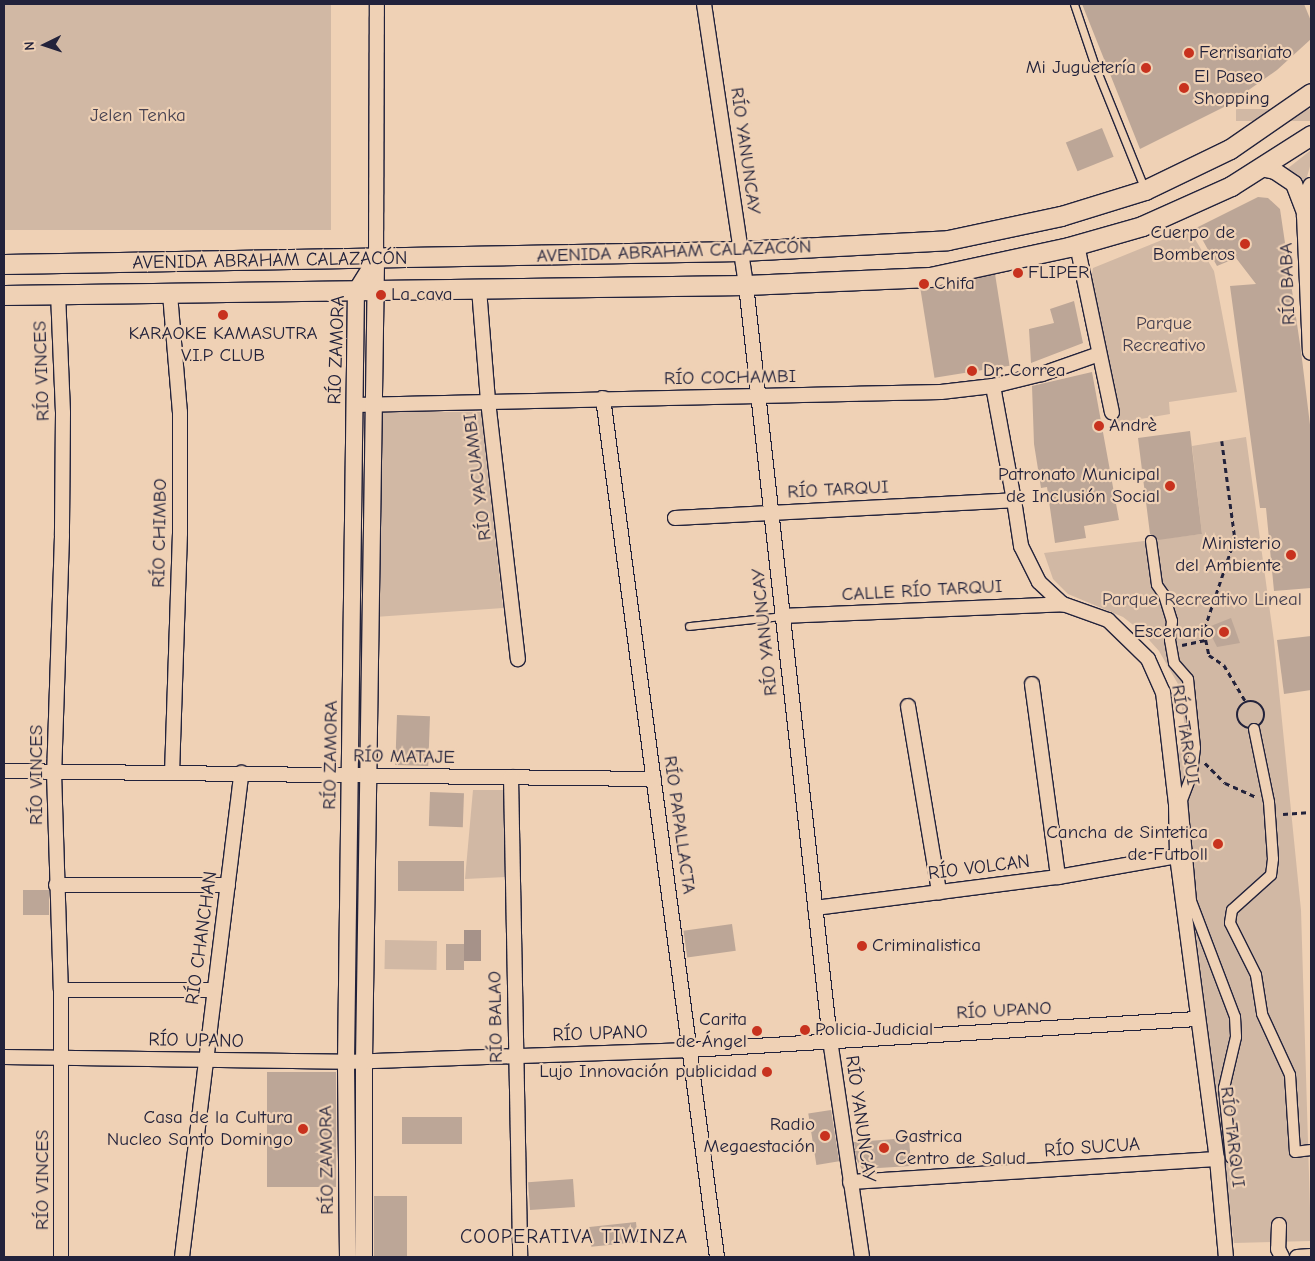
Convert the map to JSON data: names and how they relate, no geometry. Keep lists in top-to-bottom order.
{
  "streets": {
    "main road": ["AVENIDA ABRAHAM CALAZACÓN"],
    "street": [
      "RÍO YANUNCAY",
      "RÍO BABA",
      "RÍO ZAMORA",
      "RÍO VINCES",
      "RÍO COCHAMBI",
      "RÍO YACUAMBI",
      "RÍO TARQUI",
      "RÍO CHIMBO",
      "CALLE RÍO TARQUI",
      "RÍO MATAJE",
      "RÍO PAPALLACTA",
      "RÍO VOLCAN",
      "RÍO CHANCHAN",
      "RÍO UPANO",
      "RÍO BALAO",
      "RÍO SUCUA"
    ]
  },
  "crossings": [
    ["RÍO YANUNCAY", "AVENIDA ABRAHAM CALAZACÓN"],
    ["RÍO YANUNCAY", "RÍO COCHAMBI"],
    ["RÍO YANUNCAY", "RÍO TARQUI"],
    ["RÍO YANUNCAY", "CALLE RÍO TARQUI"],
    ["RÍO YANUNCAY", "RÍO VOLCAN"],
    ["RÍO YANUNCAY", "RÍO UPANO"],
    ["RÍO YANUNCAY", "RÍO SUCUA"],
    ["AVENIDA ABRAHAM CALAZACÓN", "RÍO BABA"],
    ["AVENIDA ABRAHAM CALAZACÓN", "RÍO ZAMORA"],
    ["AVENIDA ABRAHAM CALAZACÓN", "RÍO VINCES"],
    ["AVENIDA ABRAHAM CALAZACÓN", "RÍO YACUAMBI"],
    ["AVENIDA ABRAHAM CALAZACÓN", "RÍO CHIMBO"],
    ["RÍO ZAMORA", "RÍO COCHAMBI"],
    ["RÍO ZAMORA", "RÍO MATAJE"],
    ["RÍO ZAMORA", "RÍO UPANO"],
    ["RÍO VINCES", "RÍO MATAJE"],
    ["RÍO VINCES", "RÍO UPANO"],
    ["RÍO COCHAMBI", "RÍO YACUAMBI"],
    ["RÍO COCHAMBI", "RÍO PAPALLACTA"],
    ["RÍO TARQUI", "CALLE RÍO TARQUI"],
    ["RÍO TARQUI", "RÍO VOLCAN"],
    ["RÍO TARQUI", "RÍO UPANO"],
    ["RÍO TARQUI", "RÍO SUCUA"],
    ["RÍO CHIMBO", "RÍO MATAJE"],
    ["RÍO MATAJE", "RÍO PAPALLACTA"],
    ["RÍO MATAJE", "RÍO CHANCHAN"],
    ["RÍO MATAJE", "RÍO BALAO"],
    ["RÍO PAPALLACTA", "RÍO UPANO"],
    ["RÍO CHANCHAN", "RÍO UPANO"],
    ["RÍO UPANO", "RÍO BALAO"]
  ],
  "districts": ["COOPERATIVA TIWINZA"],
  "parks": ["Jelen Tenka", "Parque Recreativo", "Parque Recreativo Lineal"],
  "places": [
    "Ferrisariato",
    "Mi Juguetería",
    "El Paseo Shopping",
    "Cuerpo de Bomberos",
    "FLIPER",
    "Chifa",
    "La cava",
    "KARAOKE KAMASUTRA V.I.P CLUB",
    "Dr. Correa",
    "Andrè",
    "Patronato Municipal de Inclusión Social",
    "Ministerio del Ambiente",
    "Escenario",
    "Cancha de Sintetica de Futboll",
    "Criminalistica",
    "Policia Judicial",
    "Carita de Ángel",
    "Lujo Innovación publicidad",
    "Casa de la Cultura Nucleo Santo Domingo",
    "Radio Megaestación",
    "Gastrica Centro de Salud"
  ],
  "north": "left"
}
